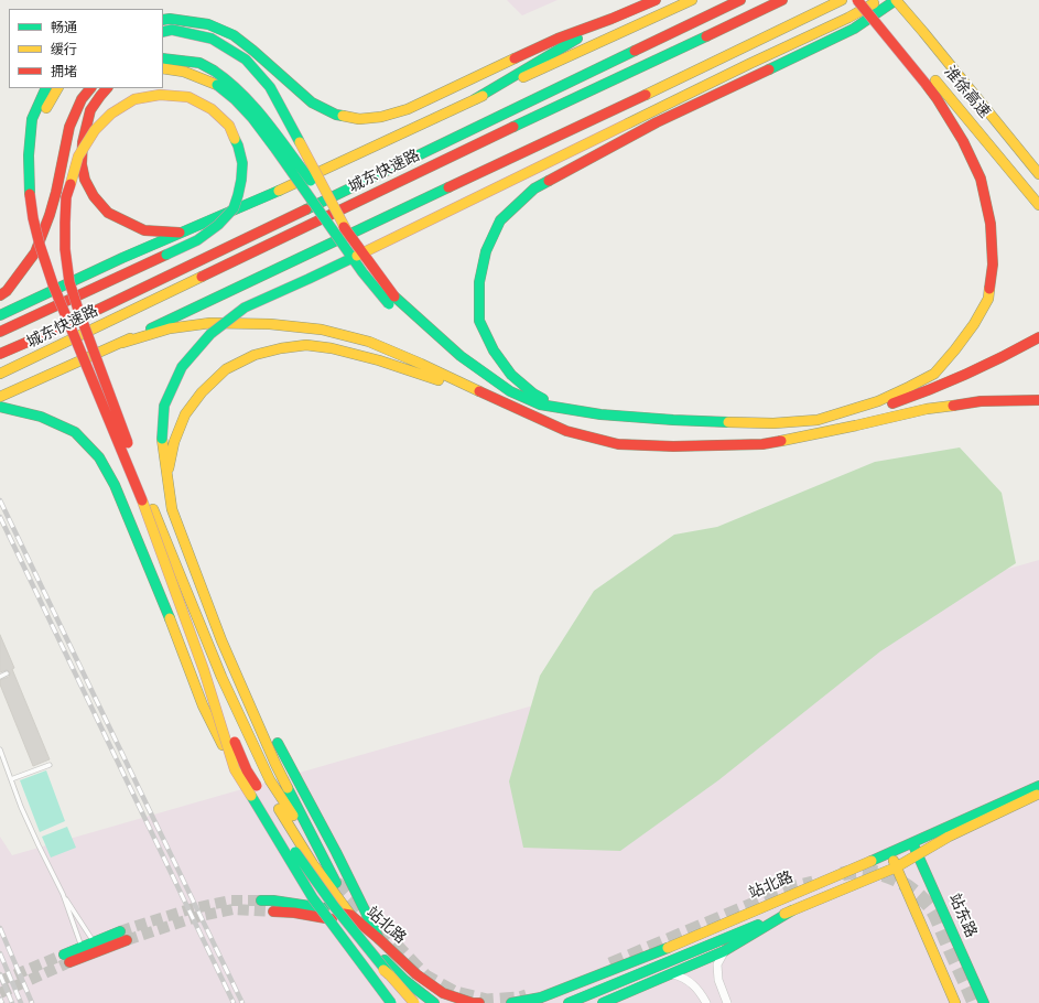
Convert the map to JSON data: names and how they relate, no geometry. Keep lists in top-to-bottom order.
{
  "streets": {
    "main road": [
      "淮徐高速",
      "城东快速路",
      "站北路",
      "站东路"
    ]
  },
  "crossings": [
    ["站北路", "站东路"]
  ],
  "legend": ["畅通", "缓行", "拥堵"]
}
